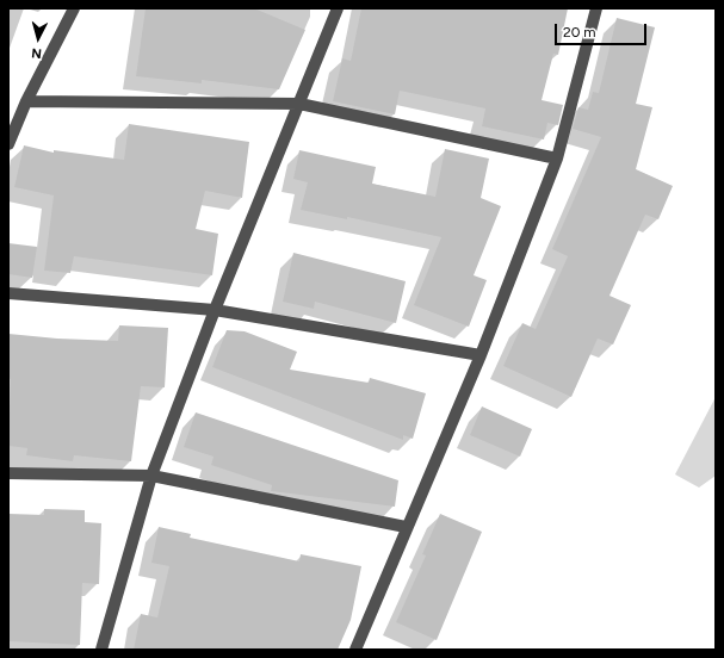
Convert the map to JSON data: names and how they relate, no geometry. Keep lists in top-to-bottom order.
{
  "scale_bar": "20 m",
  "north": "bottom"
}
